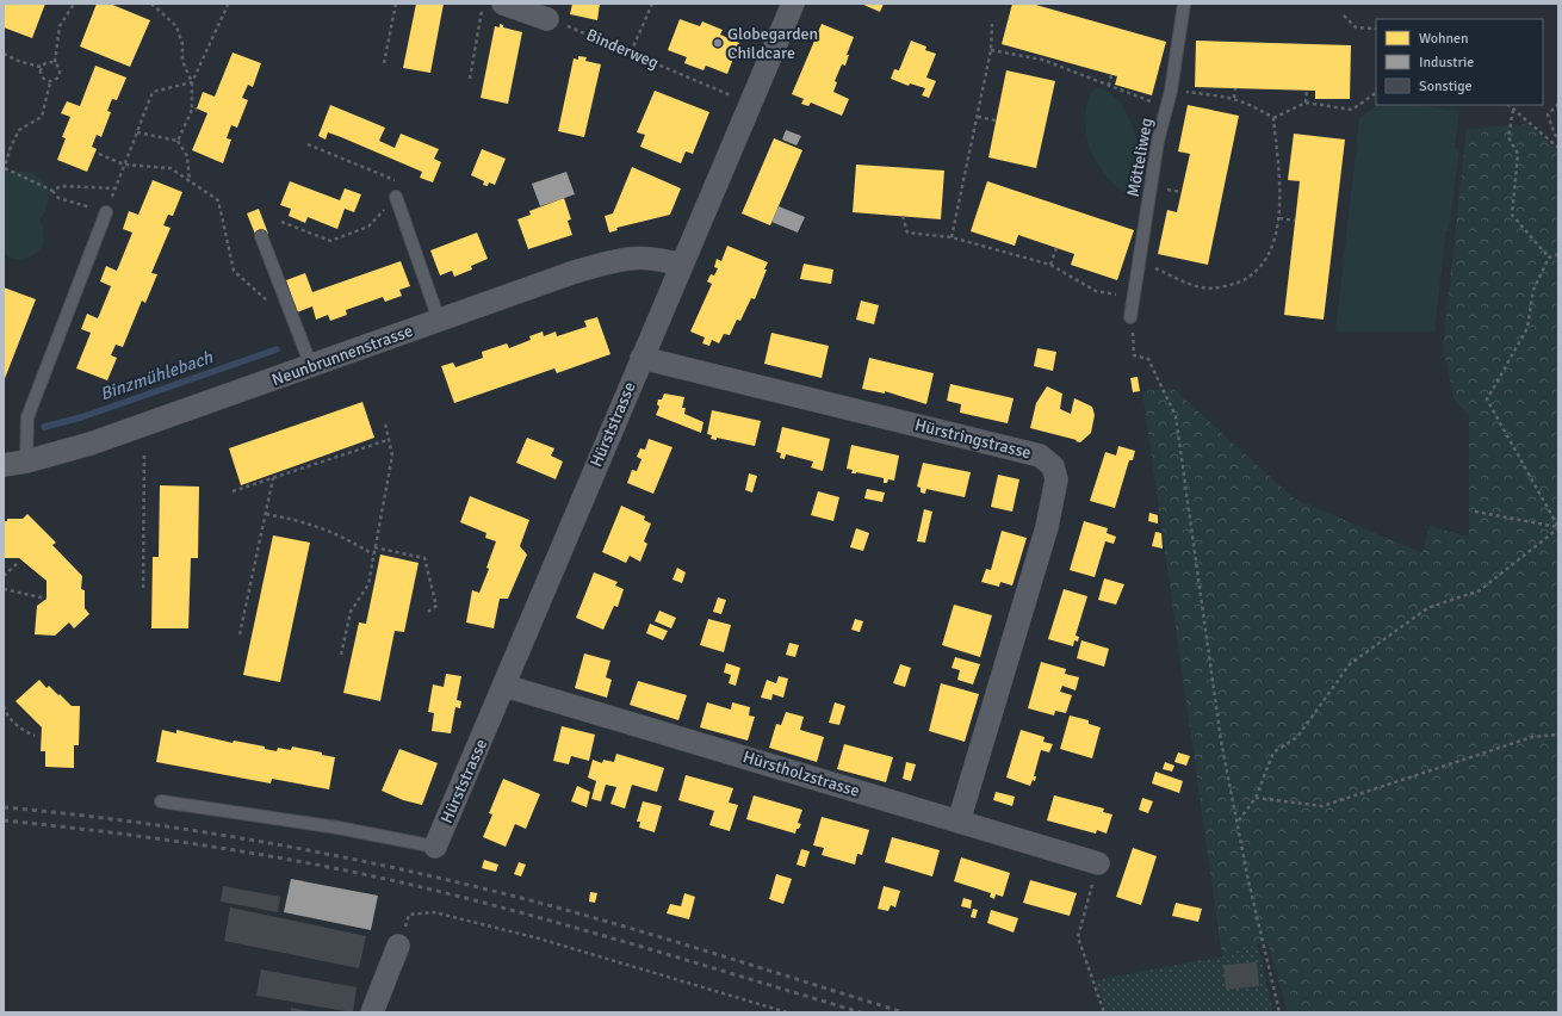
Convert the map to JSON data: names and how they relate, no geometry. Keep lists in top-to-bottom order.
{
  "streets": {
    "street": [
      "Neunbrunnenstrasse",
      "Hürststrasse",
      "Hürstringstrasse",
      "Hürstholzstrasse"
    ],
    "lane": ["Mötteliweg"],
    "path": ["Binderweg"]
  },
  "crossings": [
    ["Neunbrunnenstrasse", "Hürststrasse"],
    ["Hürststrasse", "Hürstringstrasse"],
    ["Hürststrasse", "Hürstholzstrasse"],
    ["Hürstringstrasse", "Hürstholzstrasse"]
  ],
  "water": ["Binzmühlebach"],
  "places": ["Globegarden Childcare"],
  "legend": ["Wohnen", "Industrie", "Sonstige"]
}
